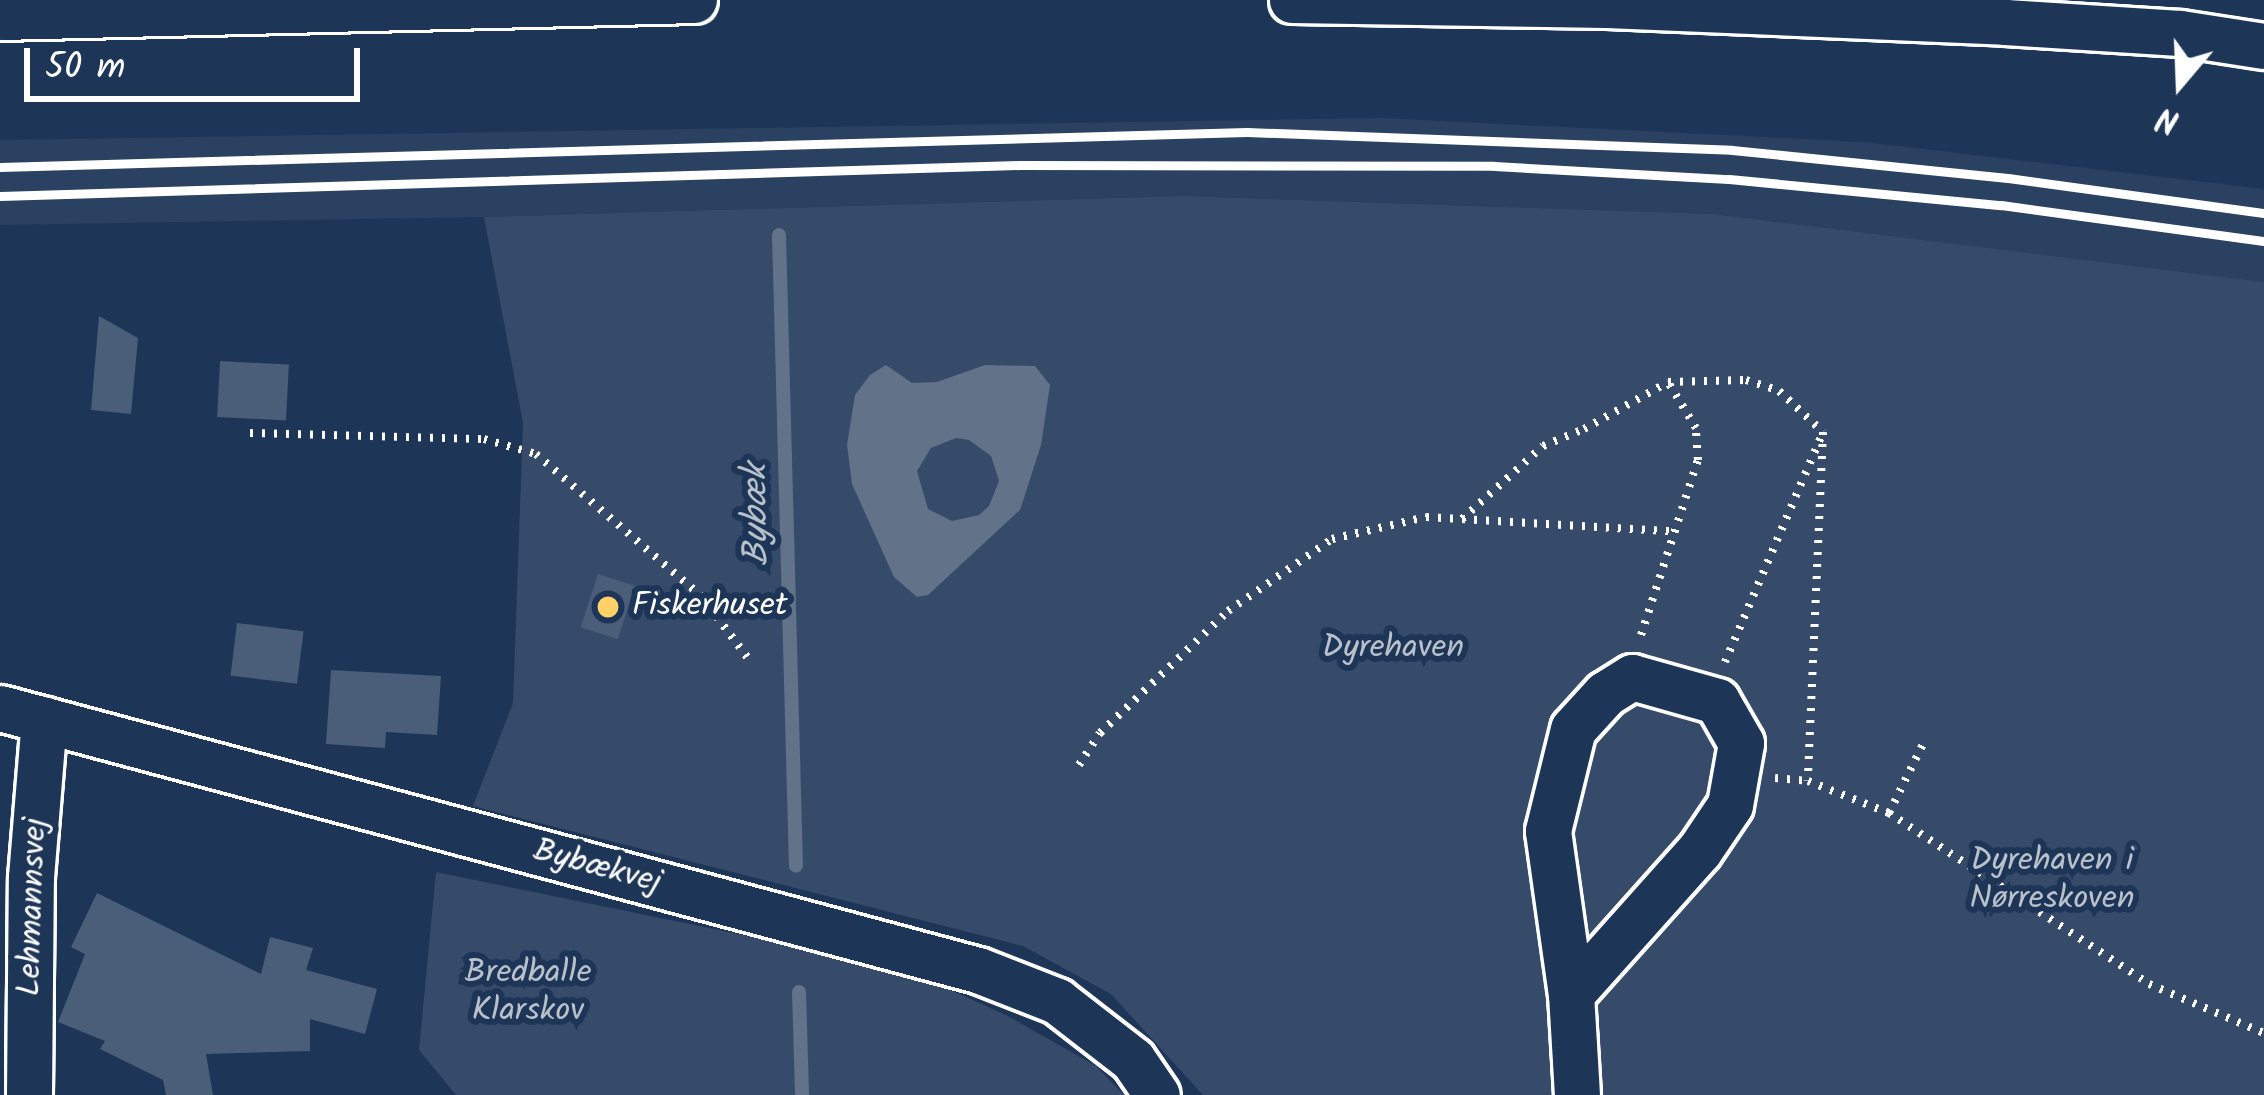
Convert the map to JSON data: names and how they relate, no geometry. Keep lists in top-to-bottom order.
{
  "streets": {
    "street": ["Bybækvej", "Lehmannsvej"]
  },
  "crossings": [
    ["Bybækvej", "Lehmannsvej"]
  ],
  "water": ["Bybæk"],
  "parks": ["Dyrehaven", "Dyrehaven i Nørreskoven", "Bredballe Klarskov"],
  "places": ["Fiskerhuset"],
  "scale_bar": "50 m",
  "north": "bottom"
}
